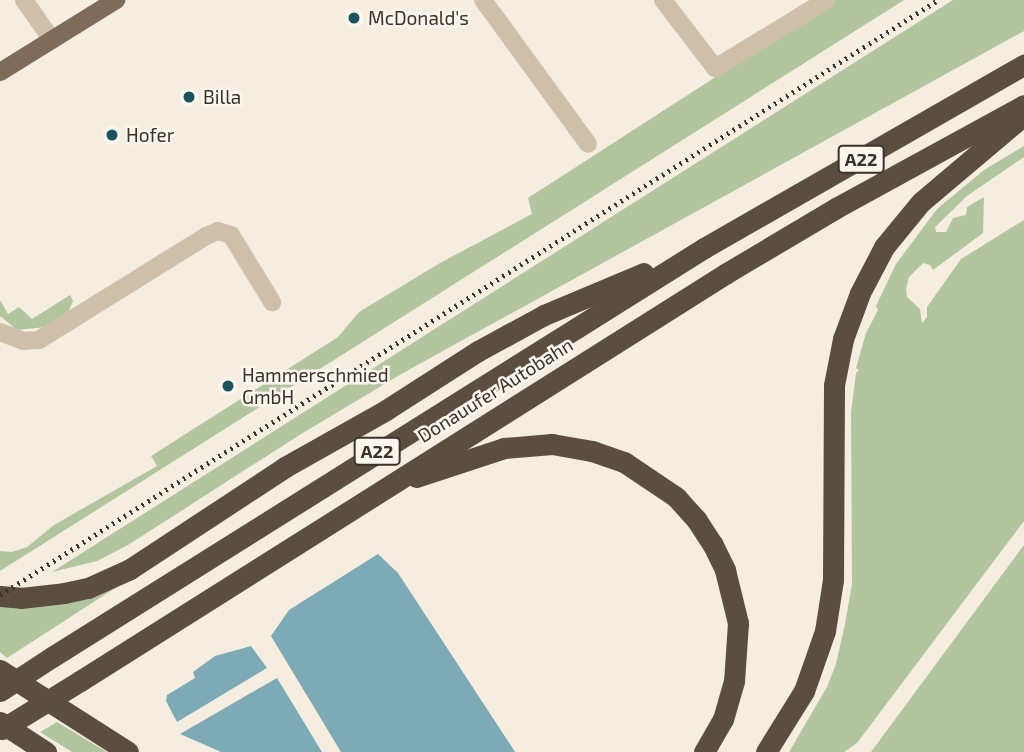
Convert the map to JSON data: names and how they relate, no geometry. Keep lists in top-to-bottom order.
{
  "streets": {
    "highway": ["A22", "Donauufer Autobahn"]
  },
  "places": [
    "McDonald's",
    "Billa",
    "Hofer",
    "Hammerschmied GmbH"
  ]
}
